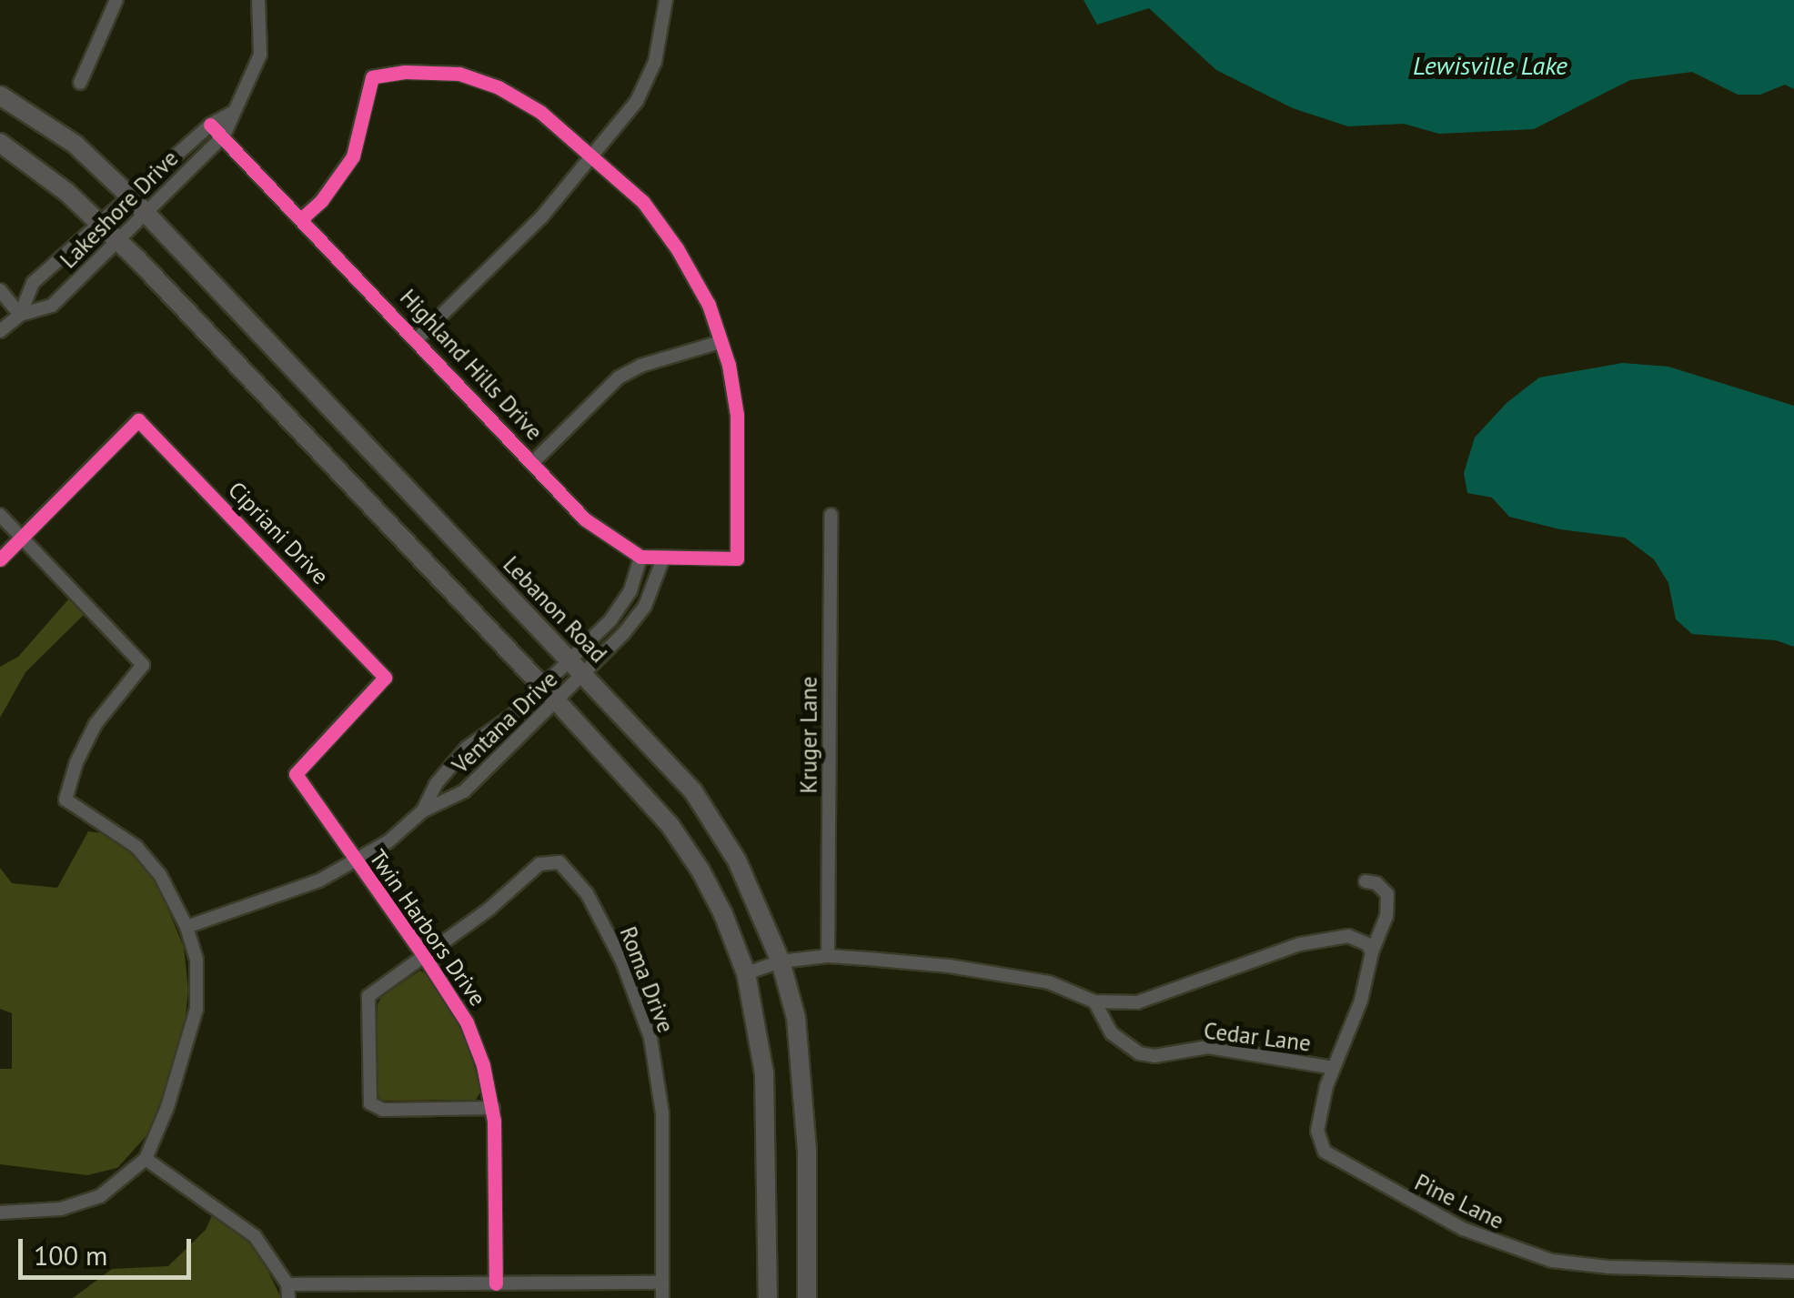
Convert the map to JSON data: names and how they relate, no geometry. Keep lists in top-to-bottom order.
{
  "streets": {
    "main road": ["Lebanon Road"],
    "street": [
      "Lakeshore Drive",
      "Highland Hills Drive",
      "Cipriani Drive",
      "Ventana Drive",
      "Kruger Lane",
      "Twin Harbors Drive",
      "Roma Drive",
      "Cedar Lane",
      "Pine Lane"
    ]
  },
  "crossings": [
    ["Lakeshore Drive", "Highland Hills Drive"],
    ["Lakeshore Drive", "Lebanon Road"],
    ["Highland Hills Drive", "Ventana Drive"],
    ["Cipriani Drive", "Twin Harbors Drive"],
    ["Lebanon Road", "Ventana Drive"],
    ["Ventana Drive", "Twin Harbors Drive"],
    ["Twin Harbors Drive", "Roma Drive"],
    ["Cedar Lane", "Pine Lane"]
  ],
  "water": ["Lewisville Lake"],
  "scale_bar": "100 m"
}
